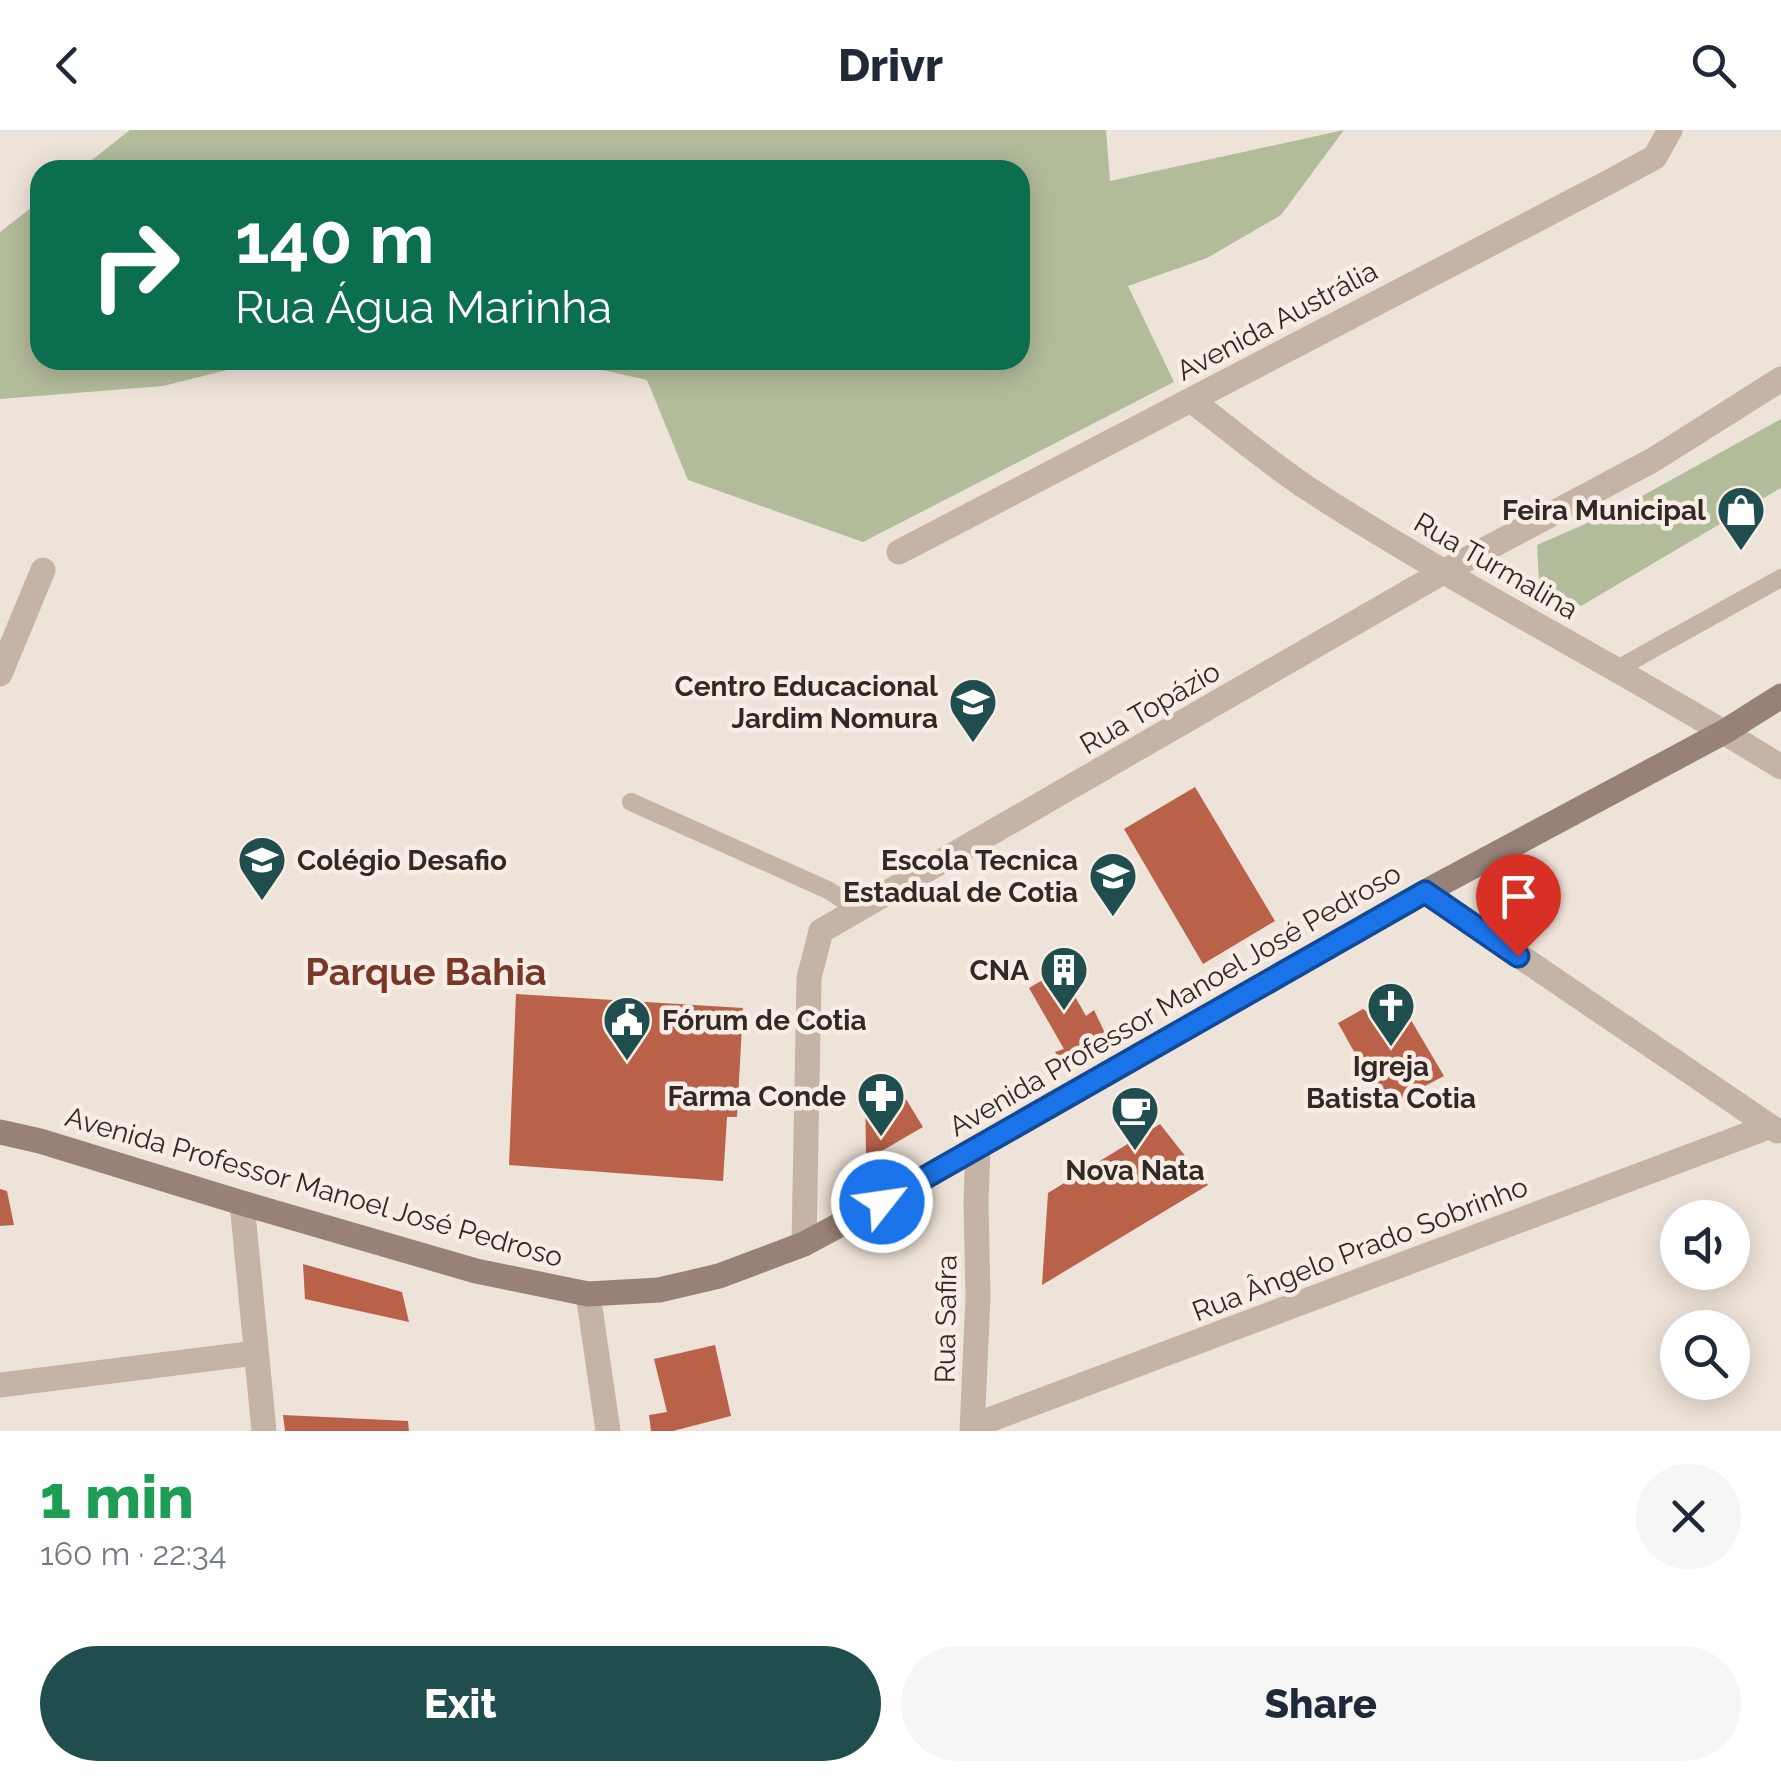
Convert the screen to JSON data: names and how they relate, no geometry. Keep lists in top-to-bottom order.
{
  "streets": {
    "main road": ["Avenida Professor Manoel José Pedroso"],
    "street": [
      "Avenida Austrália",
      "Rua Turmalina",
      "Rua Topázio",
      "Rua Ângelo Prado Sobrinho",
      "Rua Safira"
    ]
  },
  "crossings": [
    ["Avenida Austrália", "Rua Turmalina"],
    ["Rua Turmalina", "Rua Topázio"],
    ["Rua Turmalina", "Avenida Professor Manoel José Pedroso"],
    ["Rua Topázio", "Avenida Professor Manoel José Pedroso"],
    ["Avenida Professor Manoel José Pedroso", "Rua Safira"],
    ["Rua Ângelo Prado Sobrinho", "Rua Safira"]
  ],
  "districts": ["Parque Bahia"],
  "places": {
    "shop": ["Feira Municipal"],
    "school or university": ["Centro Educacional Jardim Nomura", "Colégio Desafio", "Escola Tecnica Estadual de Cotia"],
    "building": ["CNA"],
    "church": ["Igreja Batista Cotia"],
    "public building": ["Fórum de Cotia"],
    "pharmacy": ["Farma Conde"],
    "cafe": ["Nova Nata"]
  },
  "page": {
    "header": "Drivr",
    "turn": ["140 m", "Rua Água Marinha"],
    "heading": ["1 min", "160 m · 22:34"],
    "buttons": ["Exit", "Share"]
  }
}
